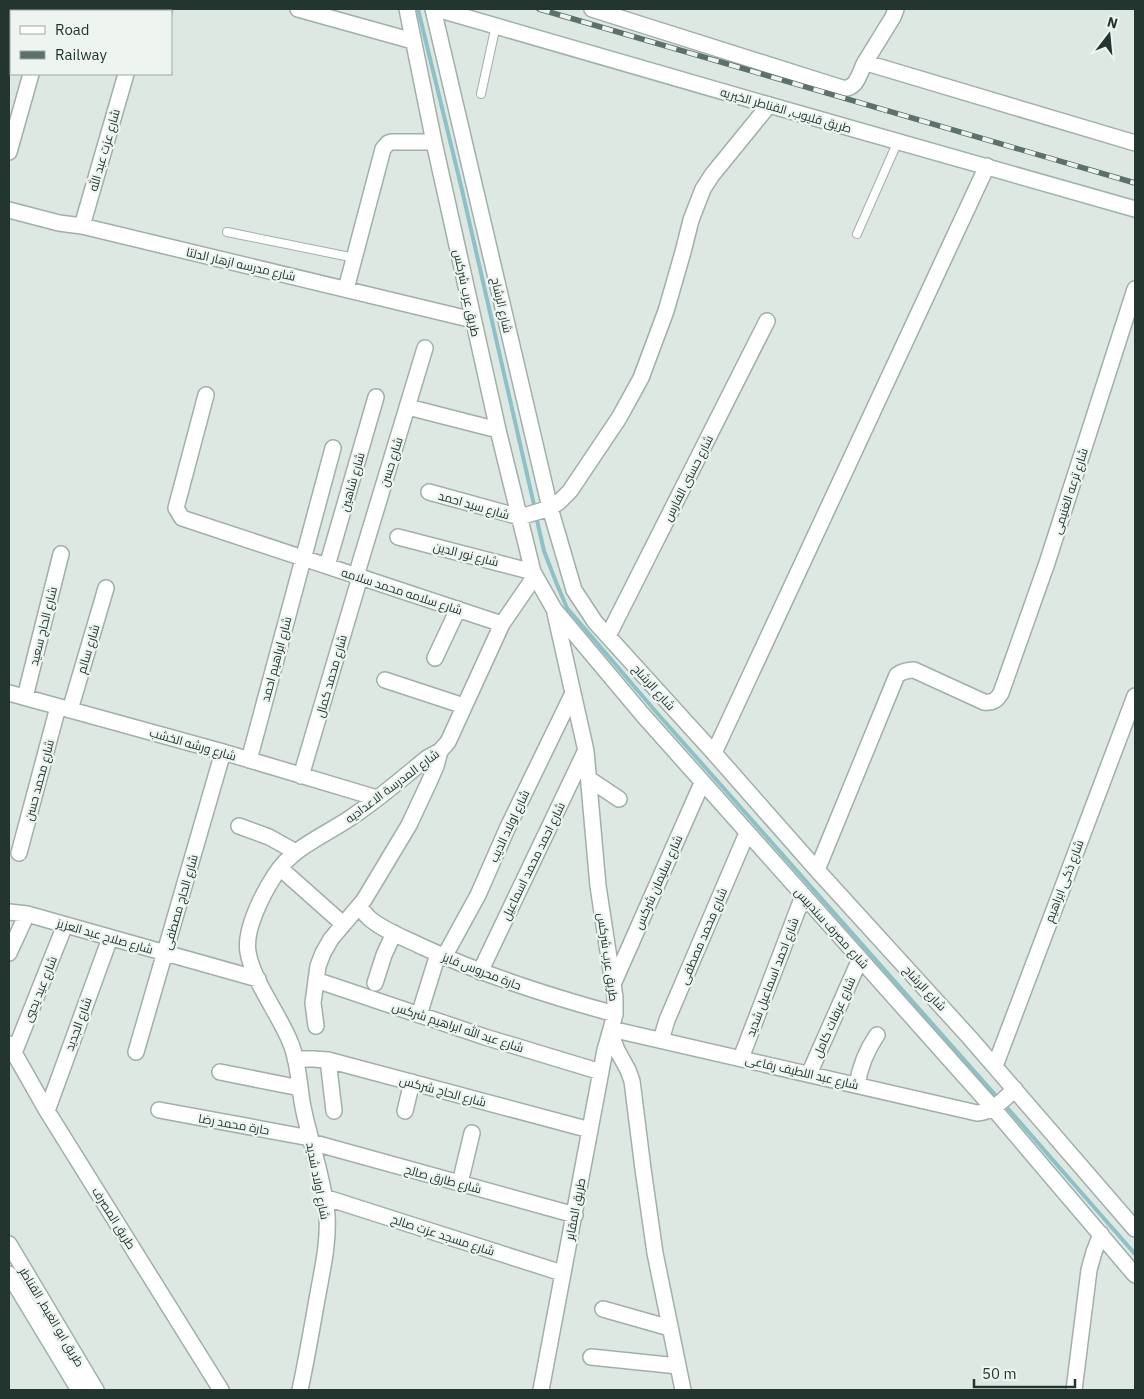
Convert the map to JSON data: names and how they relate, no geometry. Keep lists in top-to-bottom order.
{
  "streets": {
    "street": [
      "طريق قليوب, القناطر الخيريه",
      "شارع عزت عبد الله",
      "شارع مدرسه ازهار الدلتا",
      "طريق عرب شركس",
      "شارع الرشاح",
      "شارع حسن",
      "شارع حسنى الفارس",
      "شارع شاهين",
      "شارع ترعه الغنيمى",
      "شارع سيد احمد",
      "شارع نور الدين",
      "شارع سلامه محمد سلامه",
      "شارع الحاج سعيد",
      "شارع سالم",
      "شارع ابراهيم احمد",
      "شارع محمد كمال",
      "شارع ورشه الخشب",
      "شارع محمد حسن",
      "شارع المدرسة الاعداديه",
      "شارع اولاد الديب",
      "شارع احمد محمد اسماعيل",
      "شارع ذكى ابراهيم",
      "شارع سليمان شركس",
      "شارع الحاج مصطفى",
      "شارع مصرف سندبيس",
      "شارع صلاح عبد العزيز",
      "شارع محمد مصطفى",
      "حارة محروس فايز",
      "شارع احمد اسماعيل شديد",
      "شارع عيد يحيي",
      "شارع عرفات كامل",
      "شارع الجديد",
      "شارع عبد الله ابراهيم شركس",
      "شارع عبد اللطيف رفاعى",
      "شارع الحاج شركس",
      "حارة محمد رضا",
      "شارع طارق صالح",
      "شارع اولاد شديد",
      "طريق المقابر",
      "طريق المصرف",
      "شارع مسجد عزت صالح",
      "طريق ابو الغيط, القناطر"
    ]
  },
  "crossings": [
    ["شارع عزت عبد الله", "شارع مدرسه ازهار الدلتا"],
    ["شارع مدرسه ازهار الدلتا", "طريق عرب شركس"],
    ["طريق عرب شركس", "شارع سيد احمد"],
    ["طريق عرب شركس", "شارع نور الدين"],
    ["طريق عرب شركس", "شارع المدرسة الاعداديه"],
    ["طريق عرب شركس", "شارع اولاد الديب"],
    ["طريق عرب شركس", "شارع احمد محمد اسماعيل"],
    ["طريق عرب شركس", "شارع سليمان شركس"],
    ["طريق عرب شركس", "شارع مصرف سندبيس"],
    ["طريق عرب شركس", "حارة محروس فايز"],
    ["طريق عرب شركس", "شارع عبد اللطيف رفاعى"],
    ["طريق عرب شركس", "طريق المقابر"],
    ["شارع الرشاح", "شارع حسنى الفارس"],
    ["شارع الرشاح", "شارع ترعه الغنيمى"],
    ["شارع الرشاح", "شارع ذكى ابراهيم"],
    ["شارع حسن", "شارع سلامه محمد سلامه"],
    ["شارع حسن", "شارع محمد كمال"],
    ["شارع شاهين", "شارع سلامه محمد سلامه"],
    ["شارع نور الدين", "شارع المدرسة الاعداديه"],
    ["شارع نور الدين", "شارع مصرف سندبيس"],
    ["شارع سلامه محمد سلامه", "شارع ابراهيم احمد"],
    ["شارع سلامه محمد سلامه", "شارع محمد كمال"],
    ["شارع سلامه محمد سلامه", "شارع المدرسة الاعداديه"],
    ["شارع الحاج سعيد", "شارع ورشه الخشب"],
    ["شارع سالم", "شارع ورشه الخشب"],
    ["شارع سالم", "شارع محمد حسن"],
    ["شارع ابراهيم احمد", "شارع ورشه الخشب"],
    ["شارع محمد كمال", "شارع ورشه الخشب"],
    ["شارع ورشه الخشب", "شارع محمد حسن"],
    ["شارع ورشه الخشب", "شارع المدرسة الاعداديه"],
    ["شارع ورشه الخشب", "شارع الحاج مصطفى"],
    ["شارع المدرسة الاعداديه", "شارع مصرف سندبيس"],
    ["شارع المدرسة الاعداديه", "شارع صلاح عبد العزيز"],
    ["شارع المدرسة الاعداديه", "شارع اولاد شديد"],
    ["شارع اولاد الديب", "حارة محروس فايز"],
    ["شارع اولاد الديب", "شارع عبد الله ابراهيم شركس"],
    ["شارع احمد محمد اسماعيل", "حارة محروس فايز"],
    ["شارع سليمان شركس", "شارع مصرف سندبيس"],
    ["شارع الحاج مصطفى", "شارع صلاح عبد العزيز"],
    ["شارع مصرف سندبيس", "شارع محمد مصطفى"],
    ["شارع مصرف سندبيس", "شارع احمد اسماعيل شديد"],
    ["شارع مصرف سندبيس", "شارع عرفات كامل"],
    ["شارع مصرف سندبيس", "شارع عبد اللطيف رفاعى"],
    ["شارع صلاح عبد العزيز", "شارع عيد يحيي"],
    ["شارع صلاح عبد العزيز", "شارع الجديد"],
    ["شارع صلاح عبد العزيز", "شارع اولاد شديد"],
    ["شارع محمد مصطفى", "شارع عبد اللطيف رفاعى"],
    ["حارة محروس فايز", "شارع عبد اللطيف رفاعى"],
    ["حارة محروس فايز", "طريق المقابر"],
    ["شارع احمد اسماعيل شديد", "شارع عبد اللطيف رفاعى"],
    ["شارع عيد يحيي", "طريق المصرف"],
    ["شارع عرفات كامل", "شارع عبد اللطيف رفاعى"],
    ["شارع الجديد", "طريق المصرف"],
    ["شارع عبد الله ابراهيم شركس", "طريق المقابر"],
    ["شارع عبد اللطيف رفاعى", "طريق المقابر"],
    ["شارع الحاج شركس", "شارع اولاد شديد"],
    ["شارع الحاج شركس", "طريق المقابر"],
    ["حارة محمد رضا", "شارع طارق صالح"],
    ["حارة محمد رضا", "شارع اولاد شديد"],
    ["شارع طارق صالح", "شارع اولاد شديد"],
    ["شارع طارق صالح", "طريق المقابر"],
    ["شارع اولاد شديد", "شارع مسجد عزت صالح"],
    ["طريق المقابر", "شارع مسجد عزت صالح"]
  ],
  "legend": ["Road", "Railway"],
  "scale_bar": "50 m",
  "north": "top"
}
